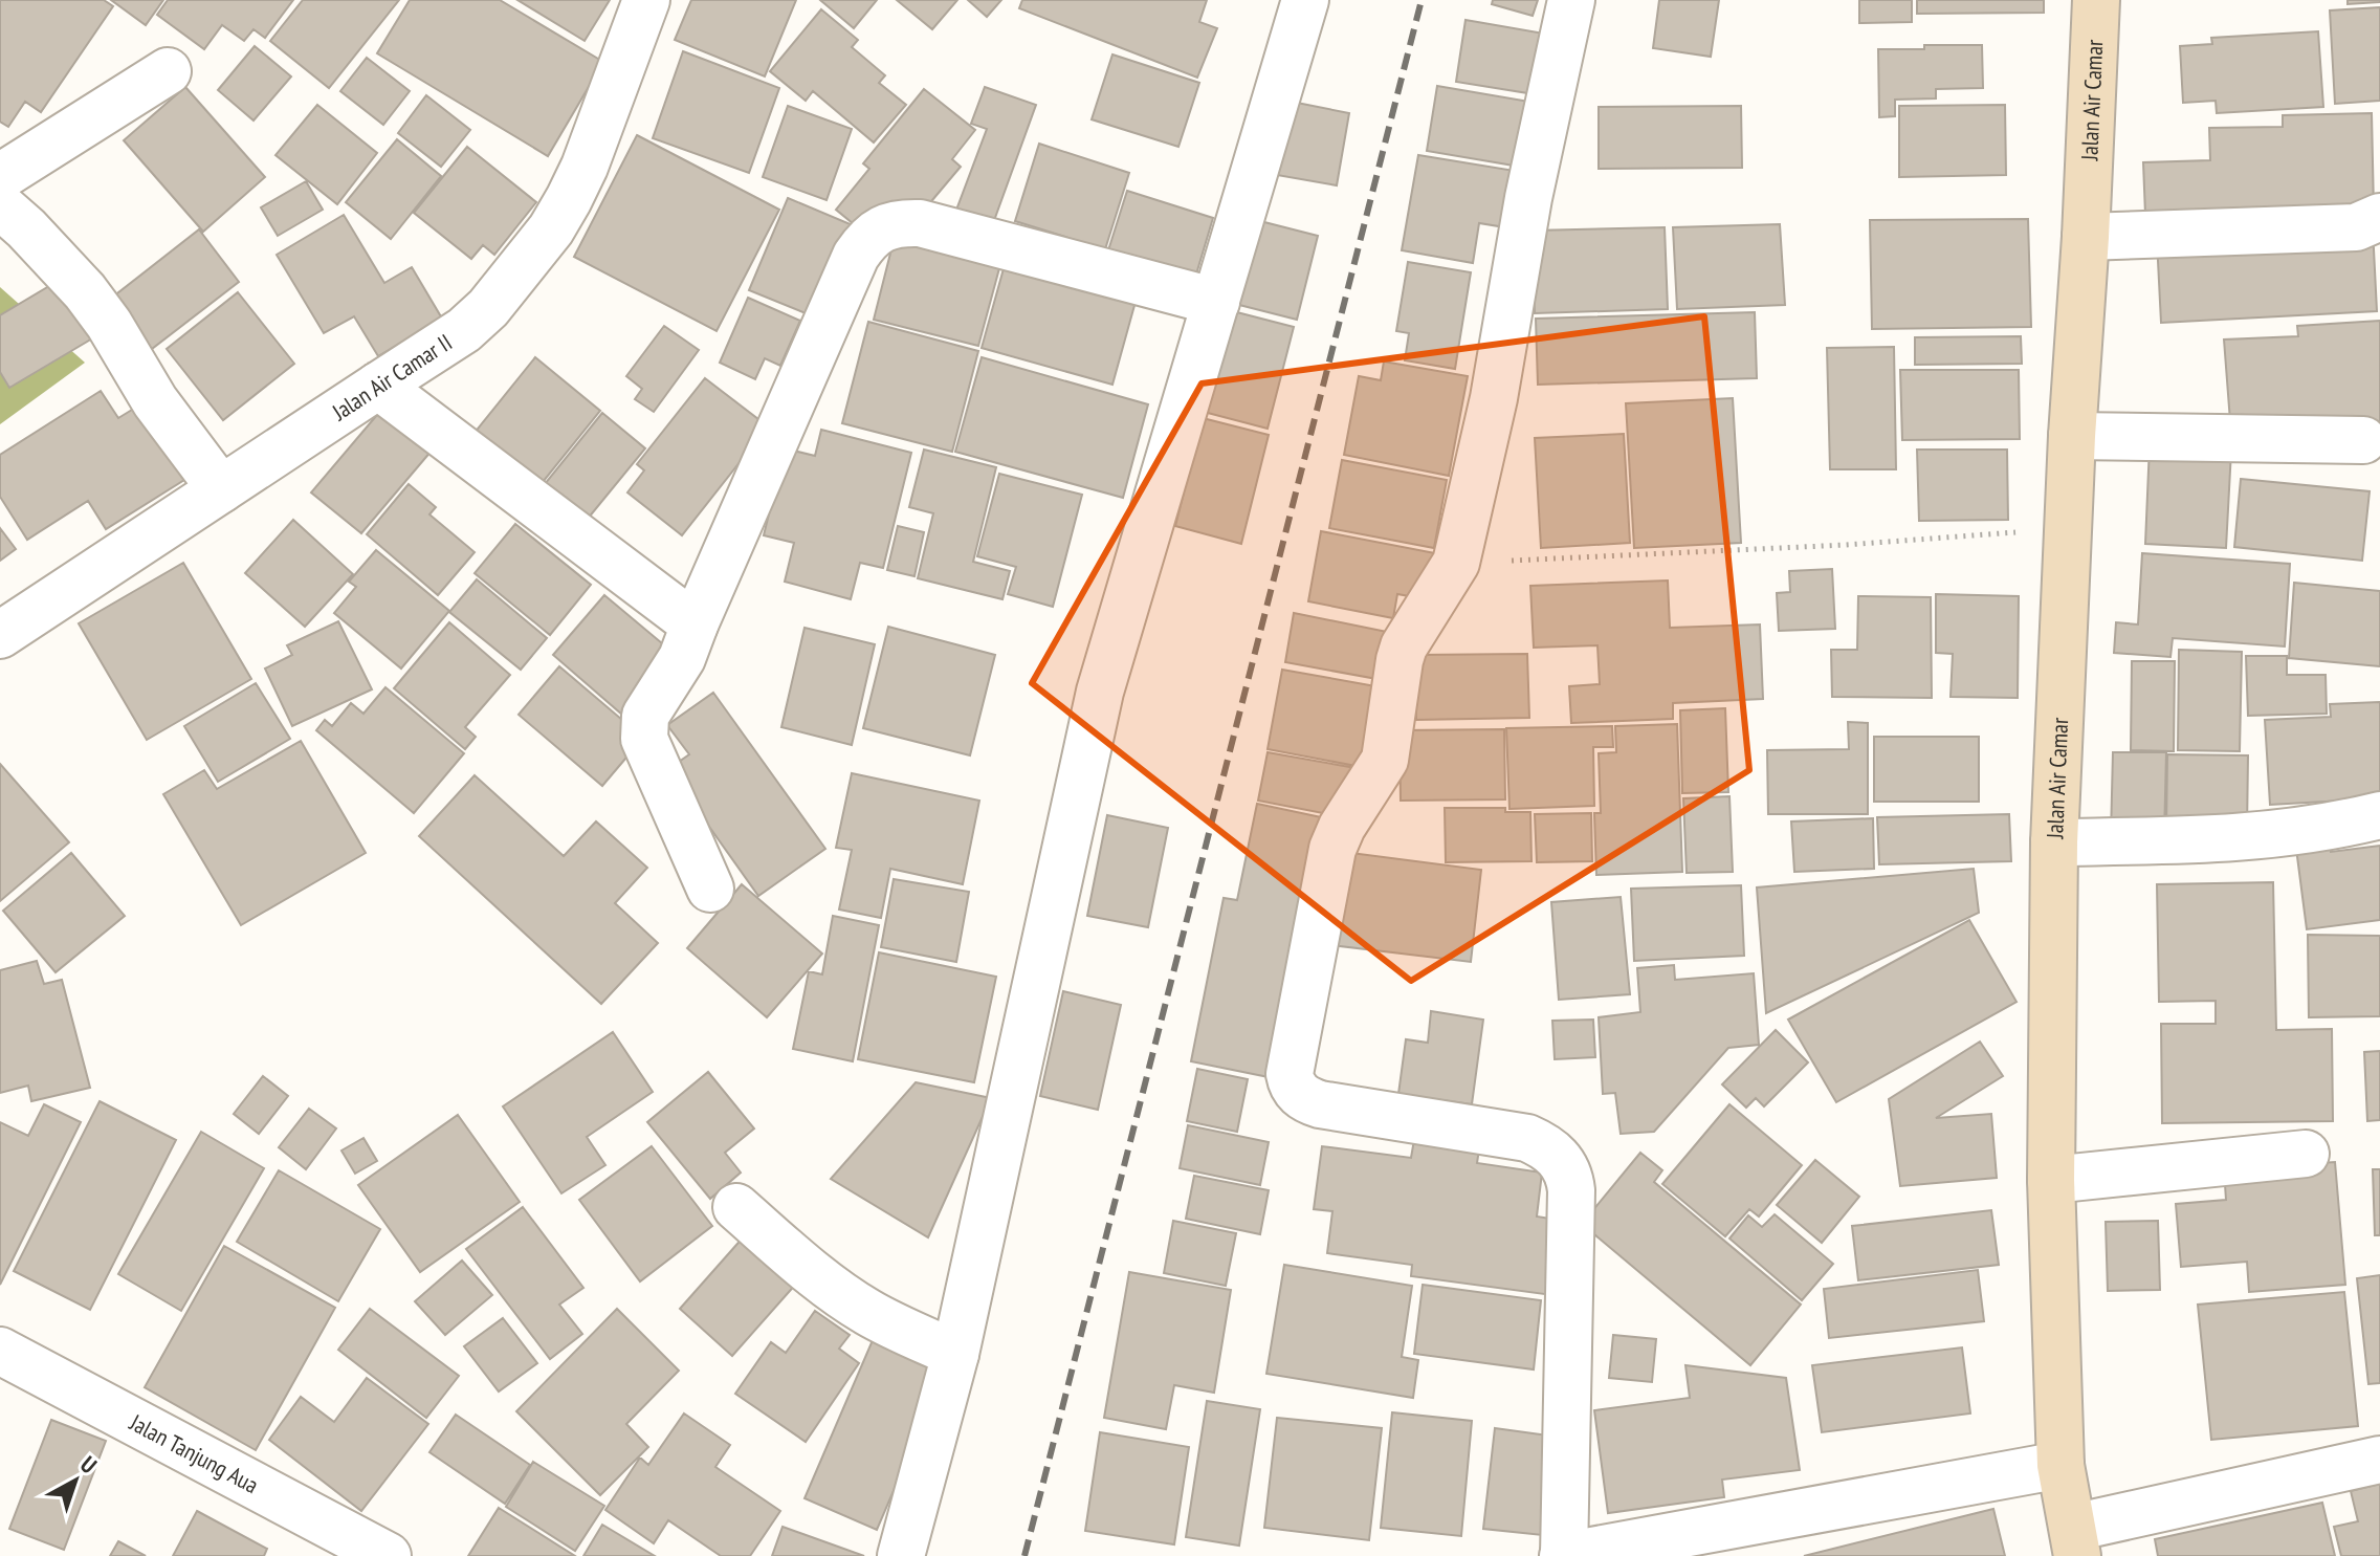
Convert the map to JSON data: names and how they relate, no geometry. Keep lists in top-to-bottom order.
{
  "streets": {
    "main road": ["Jalan Air Camar"],
    "street": ["Jalan Air Camar II", "Jalan Tanjung Aua"]
  },
  "north": "top right"
}
